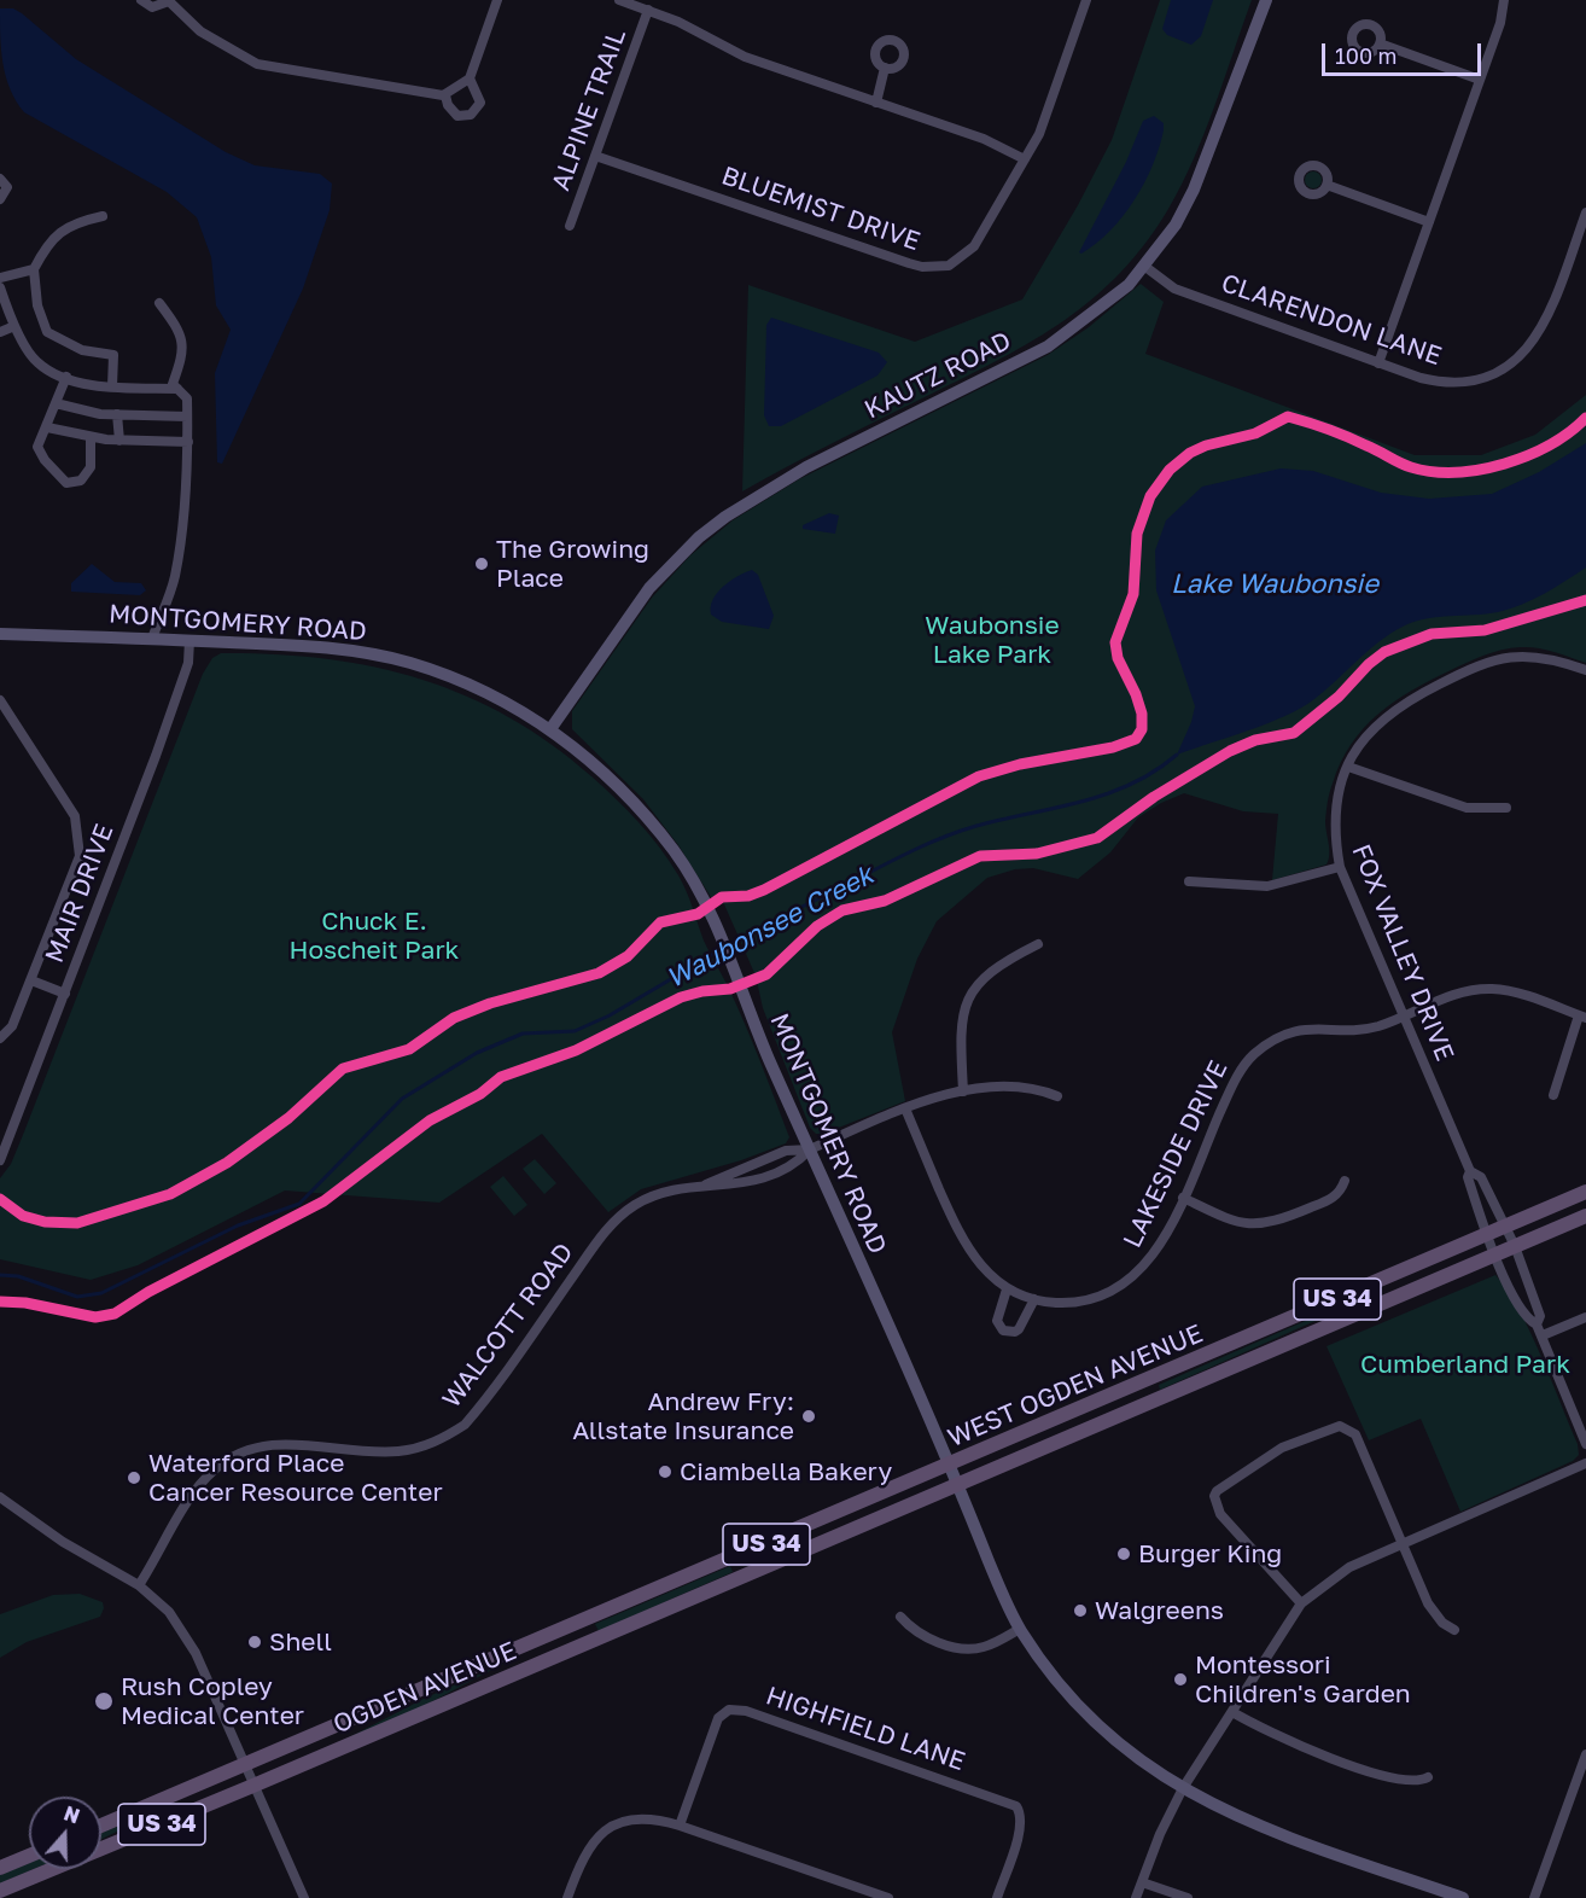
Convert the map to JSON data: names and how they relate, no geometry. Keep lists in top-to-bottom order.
{
  "streets": {
    "main road": ["US 34", "WEST OGDEN AVENUE", "OGDEN AVENUE"],
    "street": [
      "ALPINE TRAIL",
      "BLUEMIST DRIVE",
      "CLARENDON LANE",
      "KAUTZ ROAD",
      "MONTGOMERY ROAD",
      "MAIR DRIVE",
      "FOX VALLEY DRIVE",
      "LAKESIDE DRIVE",
      "WALCOTT ROAD",
      "HIGHFIELD LANE"
    ]
  },
  "crossings": [
    ["ALPINE TRAIL", "BLUEMIST DRIVE"],
    ["CLARENDON LANE", "KAUTZ ROAD"],
    ["KAUTZ ROAD", "MONTGOMERY ROAD"],
    ["MONTGOMERY ROAD", "MAIR DRIVE"],
    ["MONTGOMERY ROAD", "WALCOTT ROAD"],
    ["MONTGOMERY ROAD", "WEST OGDEN AVENUE"],
    ["FOX VALLEY DRIVE", "LAKESIDE DRIVE"],
    ["FOX VALLEY DRIVE", "WEST OGDEN AVENUE"],
    ["LAKESIDE DRIVE", "WALCOTT ROAD"],
    ["WEST OGDEN AVENUE", "OGDEN AVENUE"]
  ],
  "water": ["Lake Waubonsie", "Waubonsee Creek"],
  "parks": ["Waubonsie Lake Park", "Chuck E. Hoscheit Park", "Cumberland Park"],
  "places": [
    "The Growing Place",
    "Andrew Fry: Allstate Insurance",
    "Ciambella Bakery",
    "Waterford Place Cancer Resource Center",
    "Burger King",
    "Walgreens",
    "Shell",
    "Montessori Children's Garden",
    "Rush Copley Medical Center"
  ],
  "scale_bar": "100 m",
  "north": "top"
}
